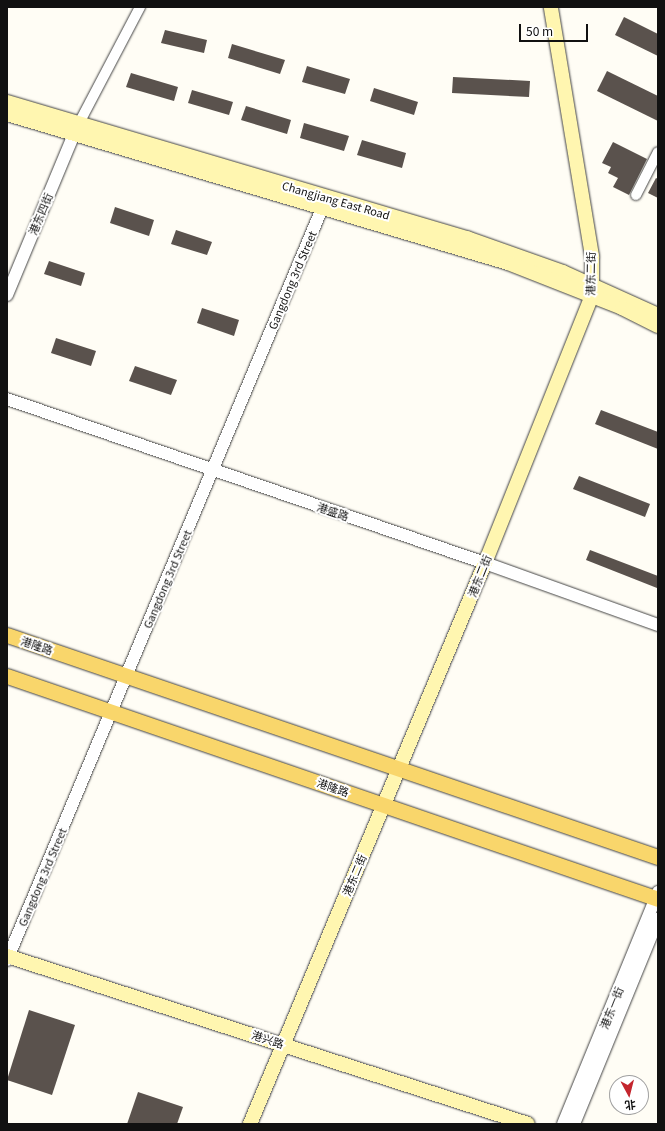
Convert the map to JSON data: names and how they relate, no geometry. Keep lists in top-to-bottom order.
{
  "streets": {
    "main road": [
      "Changjiang East Road",
      "港东二街",
      "港隆路",
      "港兴路"
    ],
    "street": [
      "港东四街",
      "Gangdong 3rd Street",
      "港盛路",
      "港东一街"
    ]
  },
  "crossings": [
    ["Changjiang East Road", "港东四街"],
    ["Changjiang East Road", "港东二街"],
    ["Changjiang East Road", "Gangdong 3rd Street"],
    ["港东二街", "港盛路"],
    ["港东二街", "港隆路"],
    ["港东二街", "港兴路"],
    ["Gangdong 3rd Street", "港盛路"],
    ["Gangdong 3rd Street", "港隆路"],
    ["Gangdong 3rd Street", "港兴路"],
    ["港隆路", "港东一街"]
  ],
  "scale_bar": "50 m",
  "north": "bottom"
}
